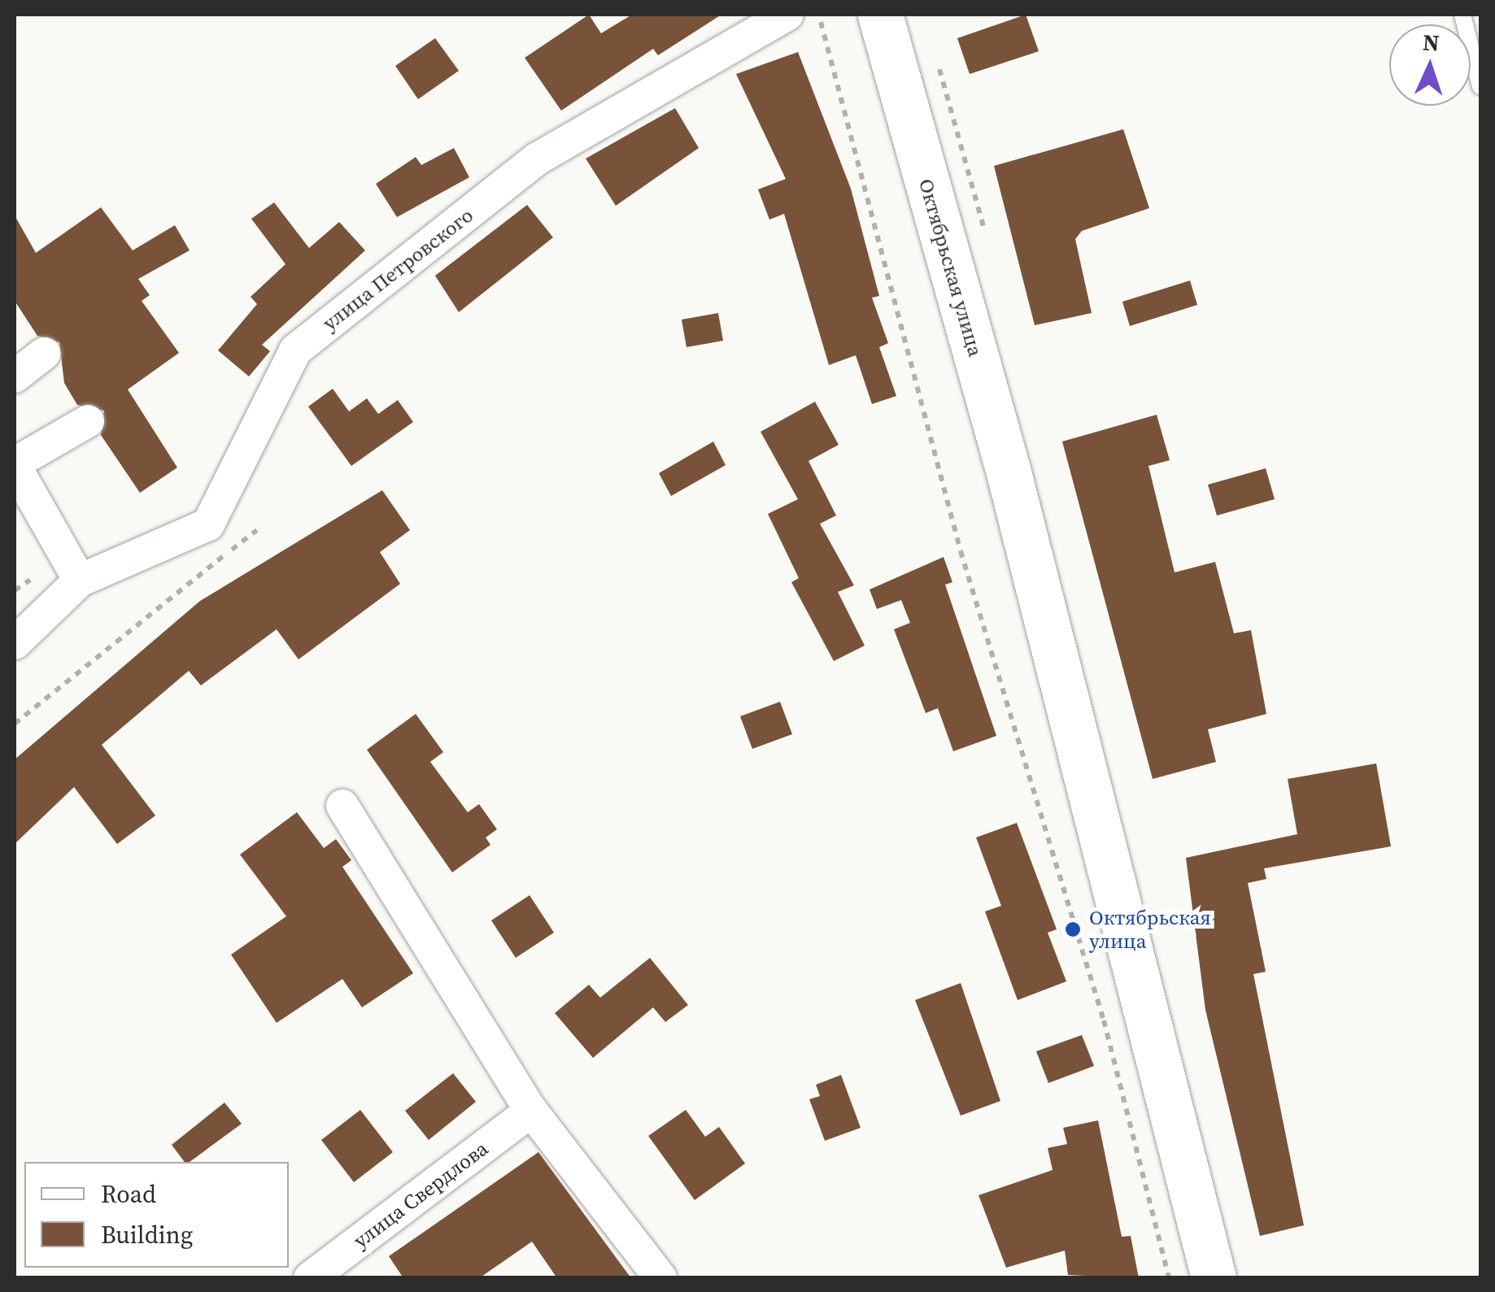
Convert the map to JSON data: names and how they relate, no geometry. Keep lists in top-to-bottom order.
{
  "streets": {
    "main road": ["Октябрьская улица"],
    "street": ["улица Петровского", "улица Свердлова"]
  },
  "places": ["Октябрьская улица"],
  "legend": ["Road", "Building"],
  "north": "top"
}
